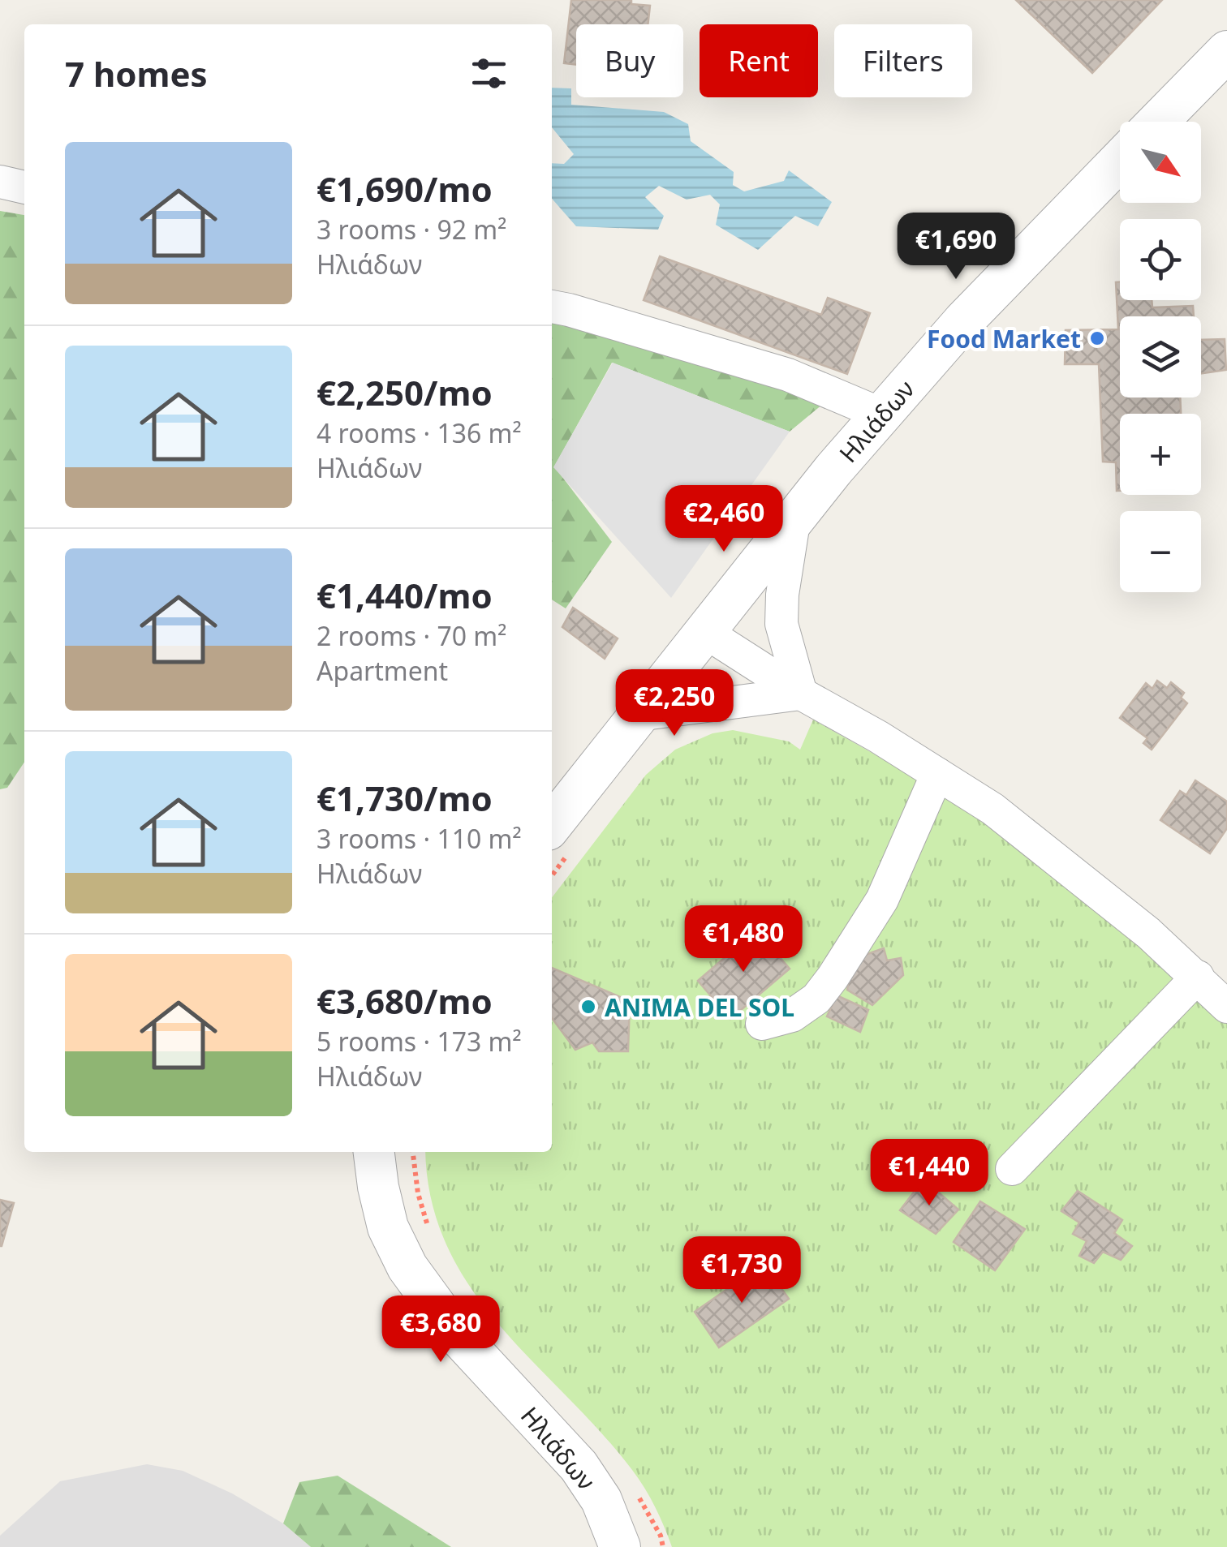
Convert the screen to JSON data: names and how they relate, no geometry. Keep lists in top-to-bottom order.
{
  "streets": {
    "street": ["Ηλιάδων"]
  },
  "places": ["Food Market", "ANIMA DEL SOL"],
  "north": "bottom right",
  "page": {
    "chip": ["Buy", "Rent", "Filters"],
    "heading": "7 homes",
    "map_buttons": ["+", "−"],
    "list": [
      {
        "name": "€1,690/mo",
        "note": "3 rooms · 92 m² · Ηλιάδων"
      },
      {
        "name": "€2,250/mo",
        "note": "4 rooms · 136 m² · Ηλιάδων"
      },
      {
        "name": "€1,440/mo",
        "note": "2 rooms · 70 m² · Apartment"
      },
      {
        "name": "€1,730/mo",
        "note": "3 rooms · 110 m² · Ηλιάδων"
      },
      {
        "name": "€3,680/mo",
        "note": "5 rooms · 173 m² · Ηλιάδων"
      }
    ],
    "price": [
      "€1,690",
      "€2,460",
      "€2,250",
      "€1,480",
      "€1,440",
      "€1,730",
      "€3,680"
    ]
  }
}
